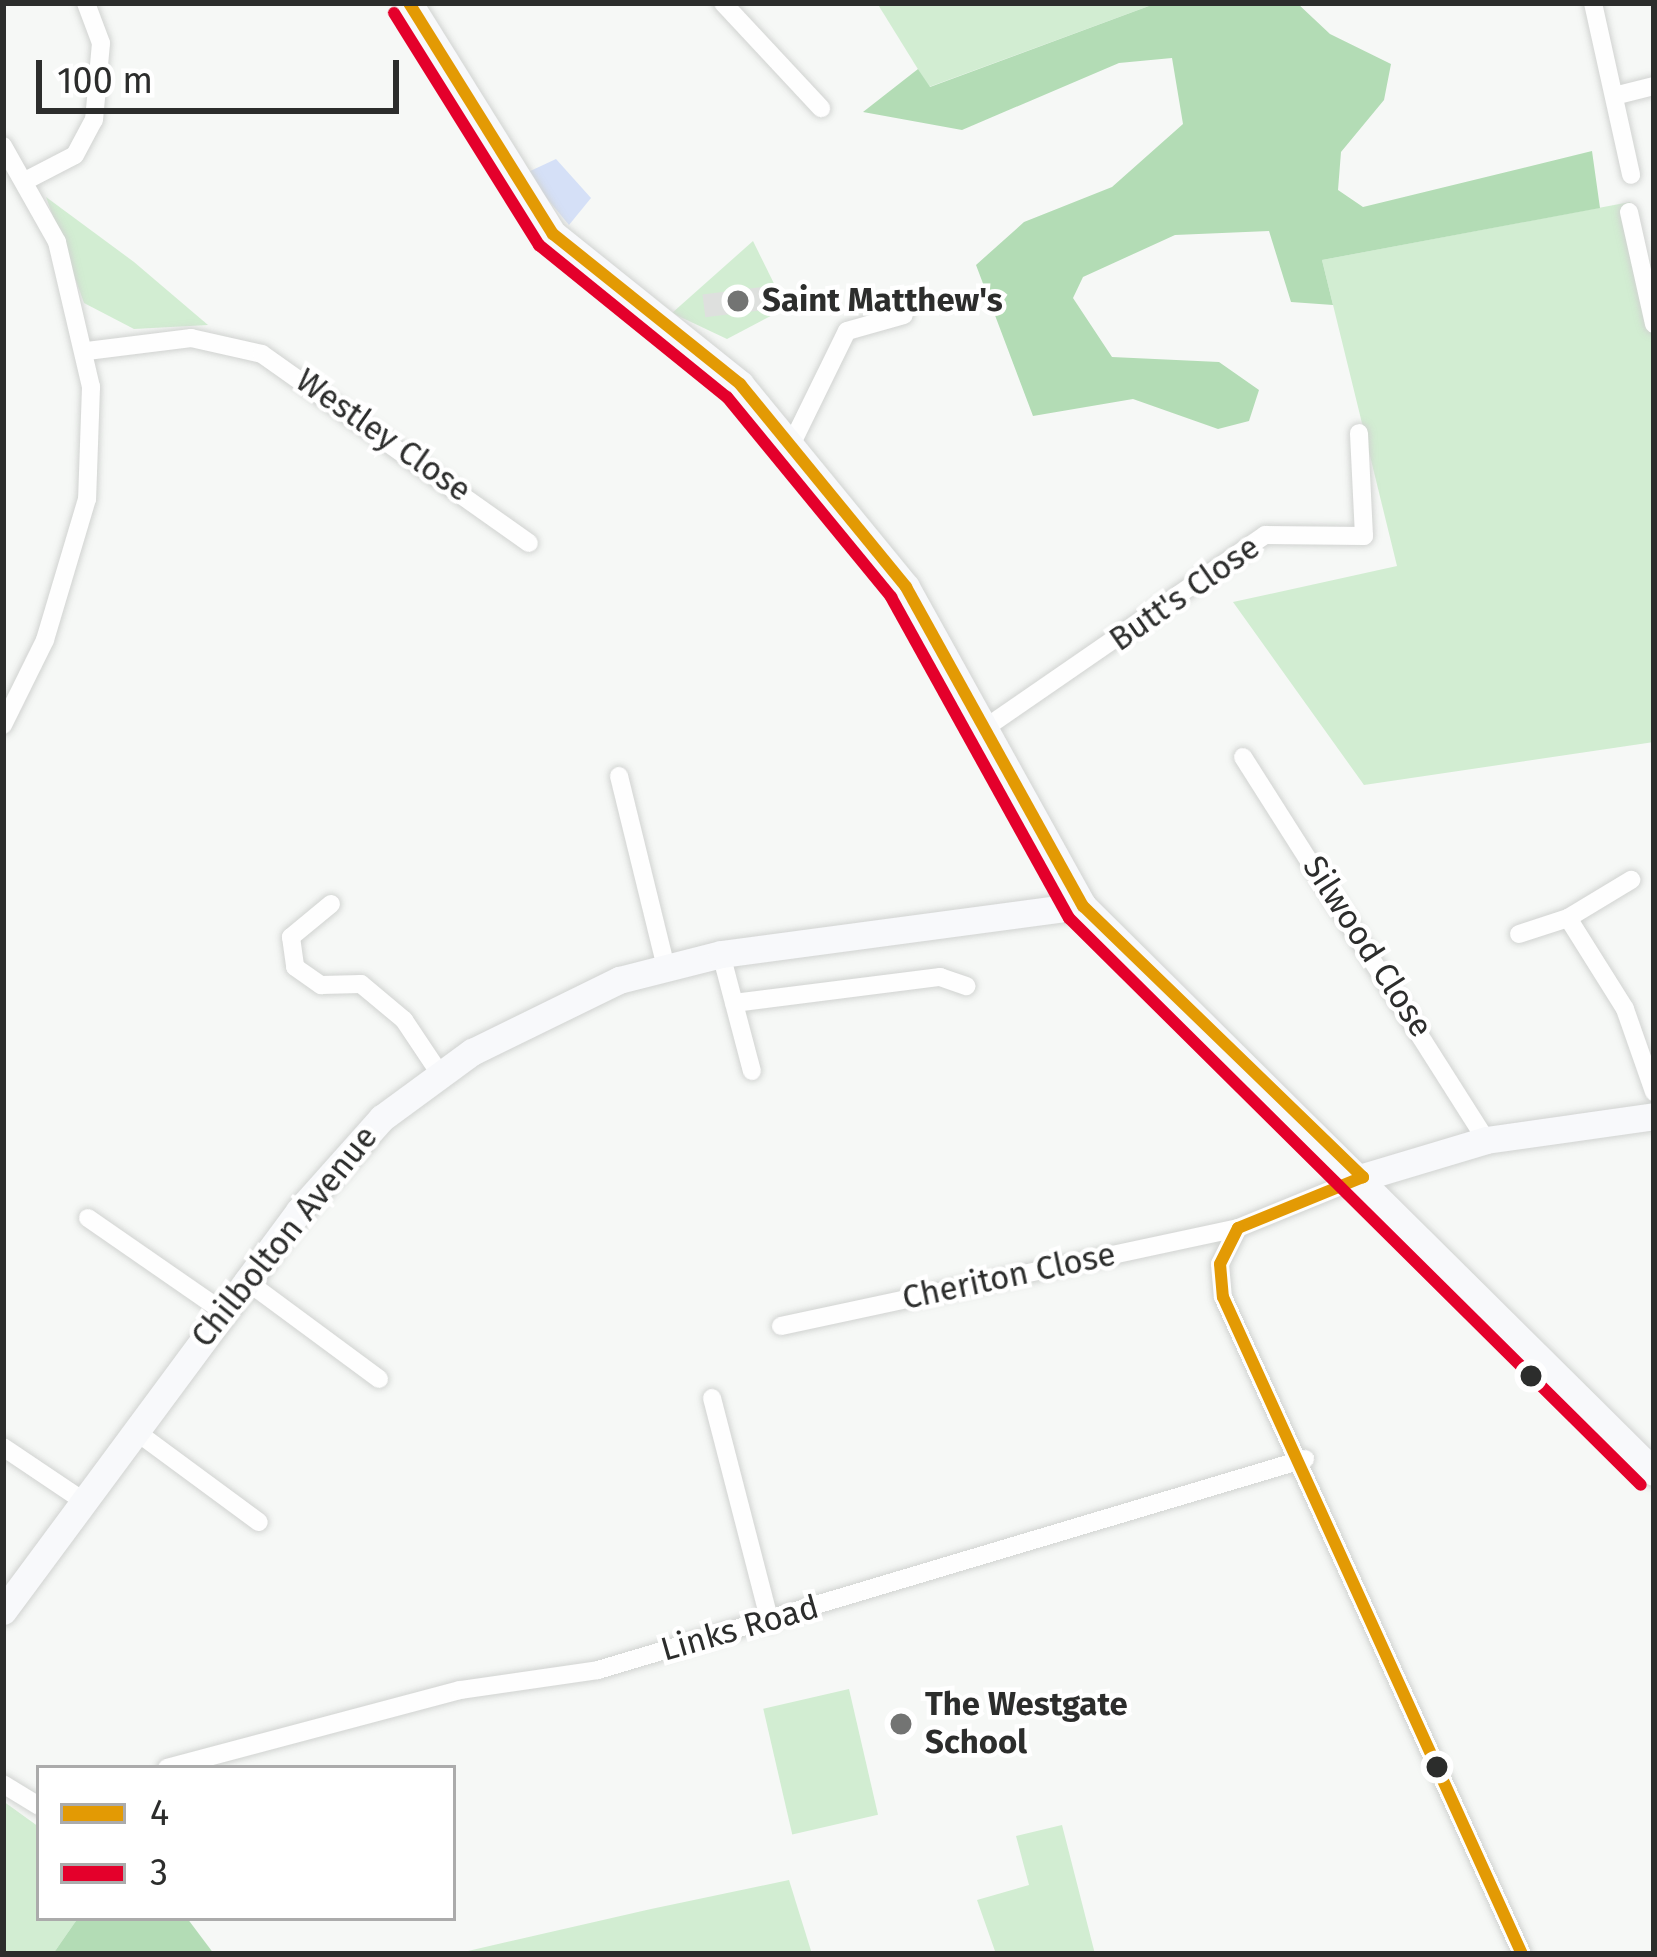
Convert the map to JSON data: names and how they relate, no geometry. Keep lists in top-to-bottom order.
{
  "streets": {
    "main road": ["Chilbolton Avenue"],
    "street": [
      "Westley Close",
      "Butt's Close",
      "Silwood Close",
      "Cheriton Close",
      "Links Road"
    ]
  },
  "places": ["Saint Matthew's", "The Westgate School"],
  "lines": ["transit line 4", "transit line 3"],
  "legend": ["4", "3"],
  "scale_bar": "100 m"
}
